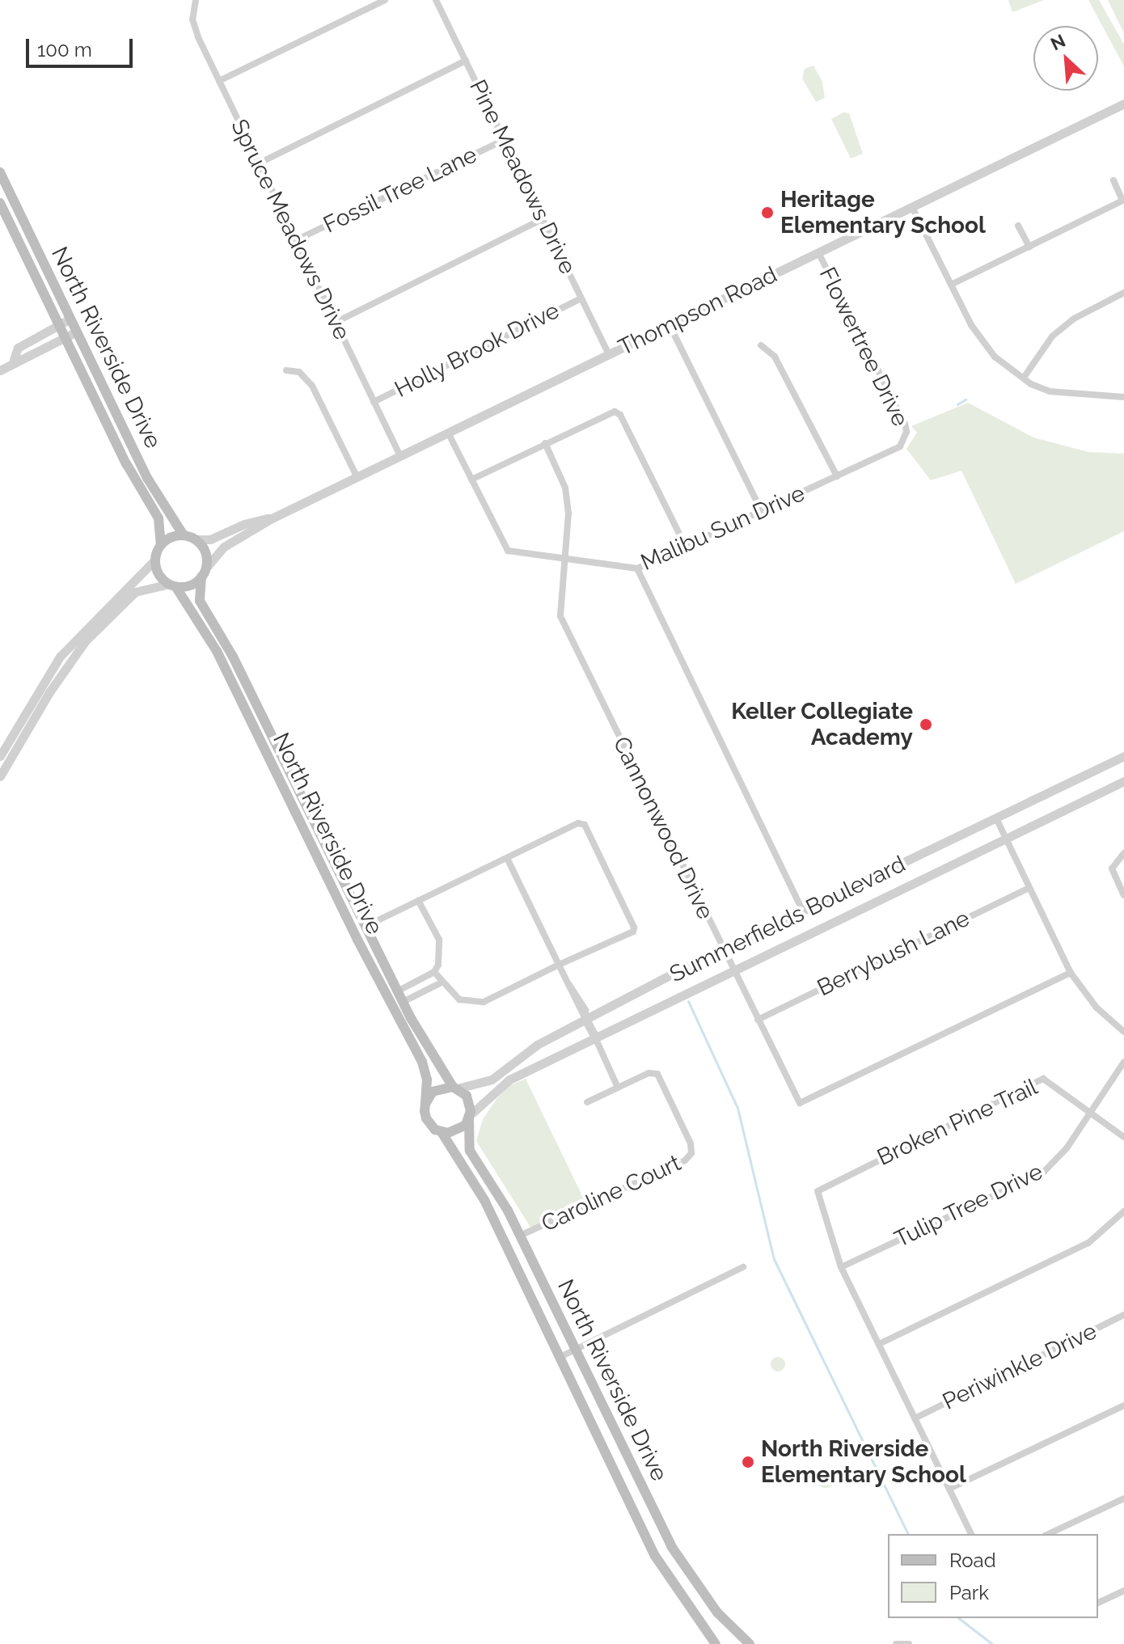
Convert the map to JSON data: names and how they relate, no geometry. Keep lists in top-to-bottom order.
{
  "streets": {
    "main road": ["North Riverside Drive"],
    "street": [
      "Pine Meadows Drive",
      "Fossil Tree Lane",
      "Spruce Meadows Drive",
      "Thompson Road",
      "Flowertree Drive",
      "Holly Brook Drive",
      "Malibu Sun Drive",
      "Cannonwood Drive",
      "Summerfields Boulevard",
      "Berrybush Lane",
      "Broken Pine Trail",
      "Caroline Court",
      "Tulip Tree Drive",
      "Periwinkle Drive"
    ]
  },
  "crossings": [
    ["Pine Meadows Drive", "Fossil Tree Lane"],
    ["Pine Meadows Drive", "Thompson Road"],
    ["Pine Meadows Drive", "Holly Brook Drive"],
    ["Fossil Tree Lane", "Spruce Meadows Drive"],
    ["Spruce Meadows Drive", "Thompson Road"],
    ["Spruce Meadows Drive", "Holly Brook Drive"],
    ["Thompson Road", "Flowertree Drive"],
    ["Thompson Road", "North Riverside Drive"],
    ["Thompson Road", "Malibu Sun Drive"],
    ["Flowertree Drive", "Malibu Sun Drive"],
    ["North Riverside Drive", "Summerfields Boulevard"],
    ["North Riverside Drive", "Caroline Court"],
    ["Malibu Sun Drive", "Cannonwood Drive"],
    ["Cannonwood Drive", "Summerfields Boulevard"],
    ["Cannonwood Drive", "Berrybush Lane"],
    ["Broken Pine Trail", "Tulip Tree Drive"]
  ],
  "places": ["Heritage Elementary School", "Keller Collegiate Academy", "North Riverside Elementary School"],
  "legend": ["Road", "Park"],
  "scale_bar": "100 m",
  "north": "top left"
}
